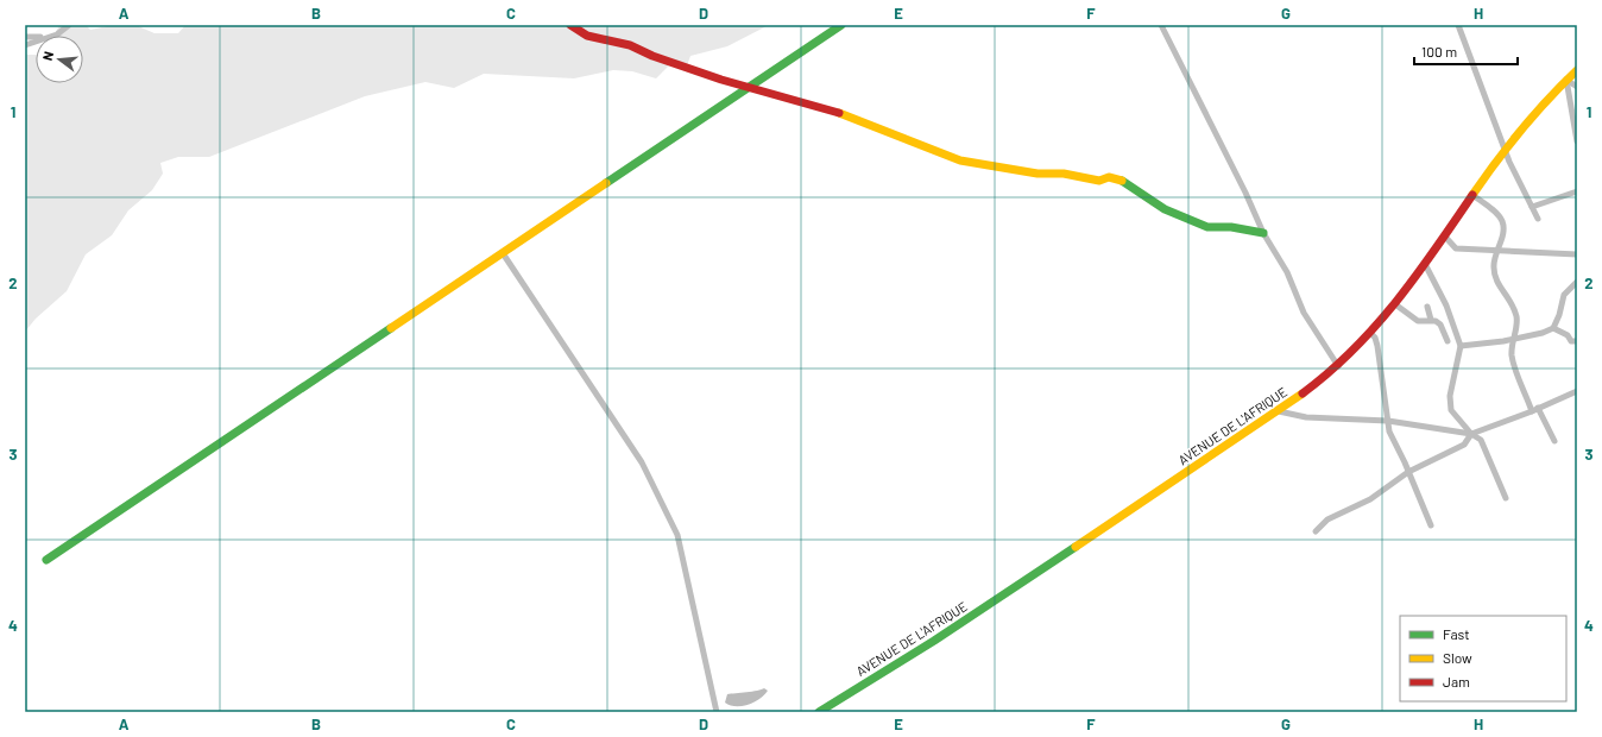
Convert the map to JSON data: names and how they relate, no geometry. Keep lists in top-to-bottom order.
{
  "streets": {
    "street": ["AVENUE DE L'AFRIQUE"]
  },
  "legend": ["Fast", "Slow", "Jam"],
  "scale_bar": "100 m",
  "north": "left",
  "grid": {
    "columns": [
      "A",
      "B",
      "C",
      "D",
      "E",
      "F",
      "G",
      "H"
    ],
    "rows": [
      "1",
      "2",
      "3",
      "4"
    ]
  }
}
